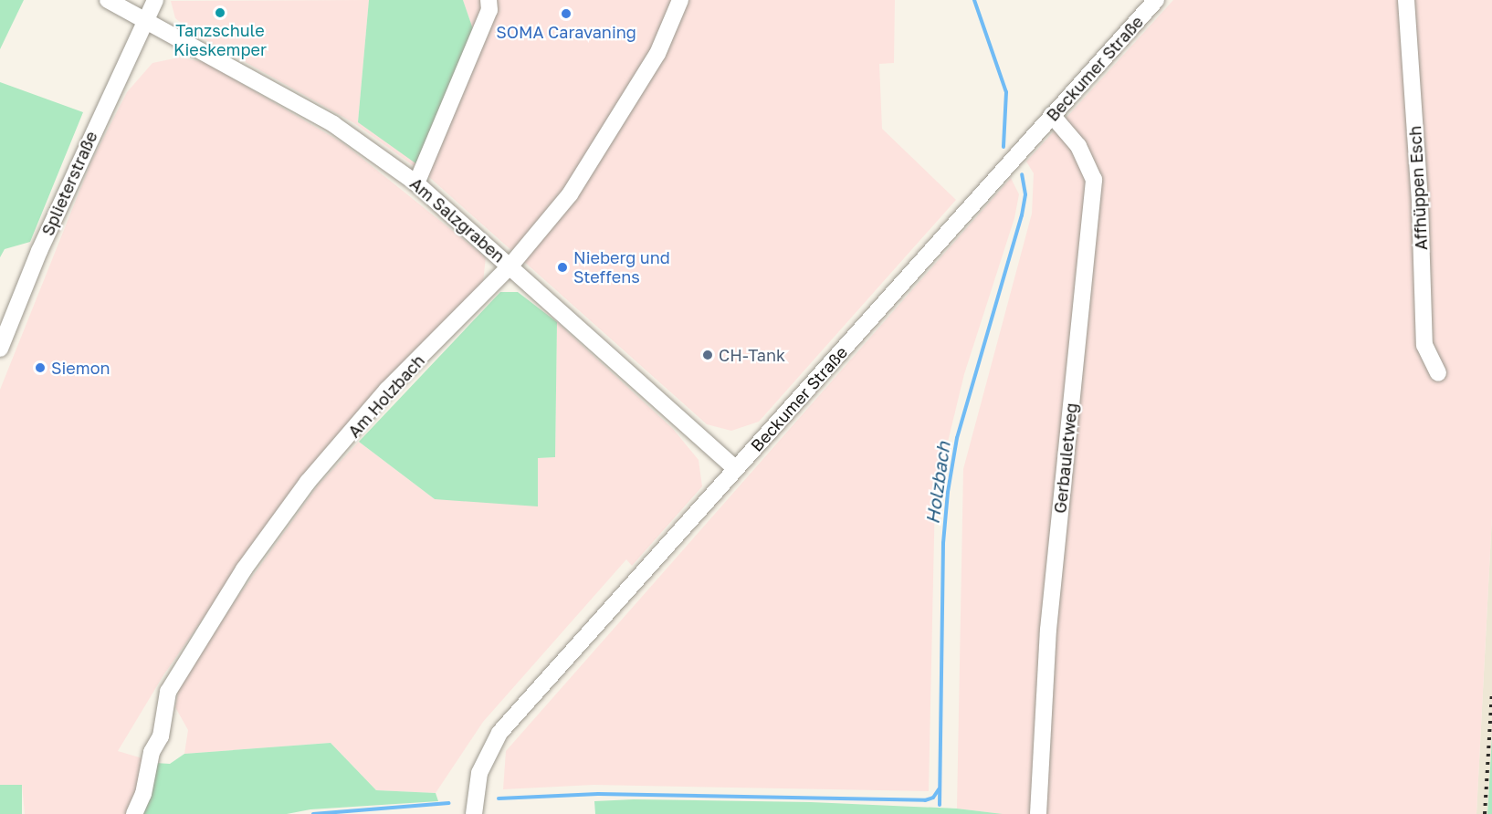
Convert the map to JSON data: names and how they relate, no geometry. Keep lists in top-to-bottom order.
{
  "streets": {
    "street": [
      "Beckumer Straße",
      "Splieterstraße",
      "Affhüppen Esch",
      "Am Salzgraben",
      "Am Holzbach",
      "Gerbauletweg"
    ]
  },
  "crossings": [
    ["Beckumer Straße", "Am Salzgraben"],
    ["Beckumer Straße", "Gerbauletweg"],
    ["Splieterstraße", "Am Salzgraben"],
    ["Am Salzgraben", "Am Holzbach"]
  ],
  "water": ["Holzbach"],
  "places": [
    "Tanzschule Kieskemper",
    "SOMA Caravaning",
    "Nieberg und Steffens",
    "CH-Tank",
    "Siemon"
  ]
}
